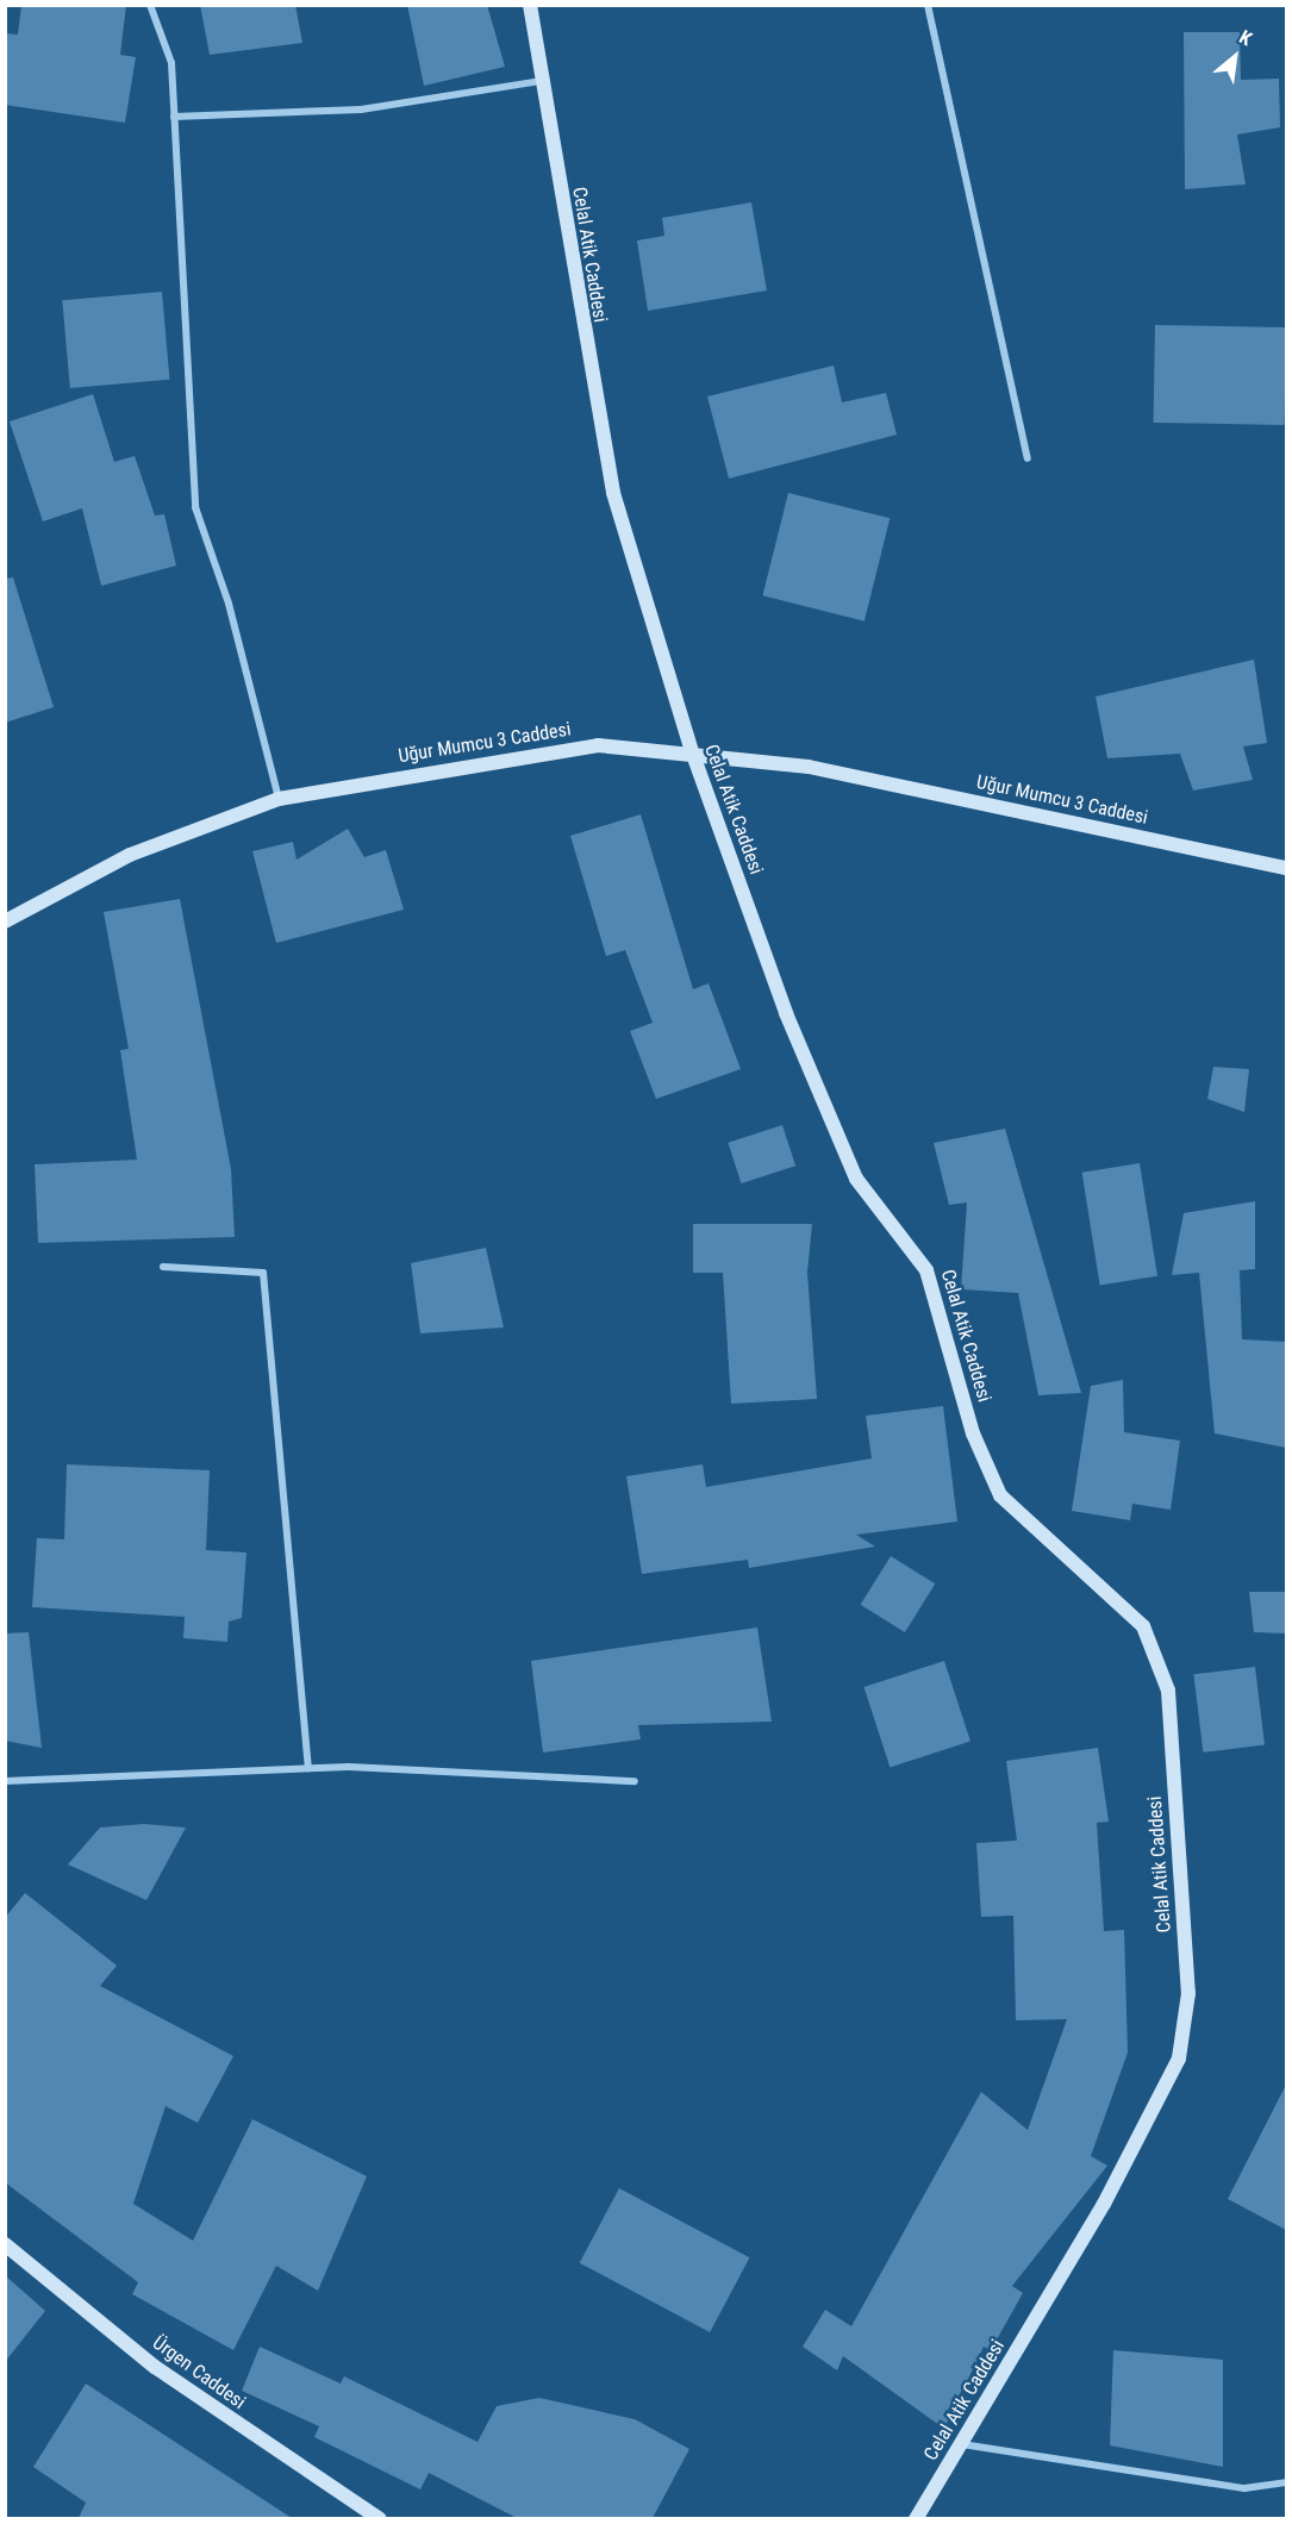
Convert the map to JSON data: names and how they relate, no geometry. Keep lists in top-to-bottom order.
{
  "streets": {
    "street": ["Celal Atik Caddesi", "Uğur Mumcu 3 Caddesi", "Ürgen Caddesi"]
  },
  "crossings": [
    ["Celal Atik Caddesi", "Uğur Mumcu 3 Caddesi"]
  ],
  "north": "top right"
}
